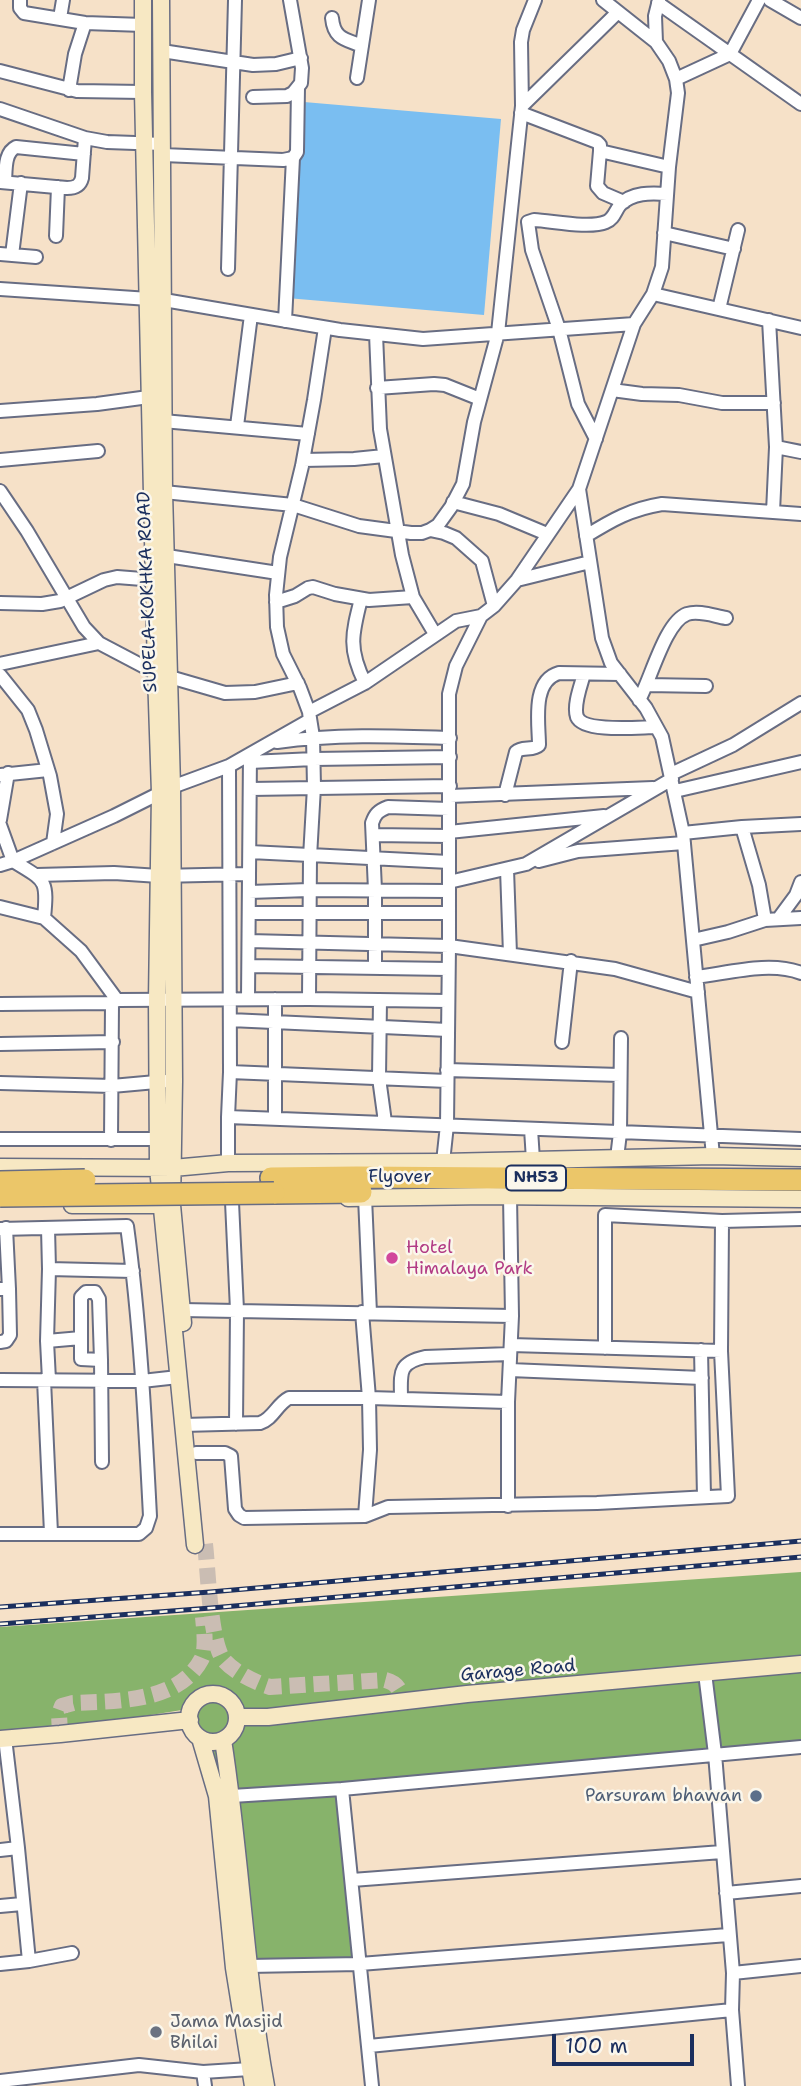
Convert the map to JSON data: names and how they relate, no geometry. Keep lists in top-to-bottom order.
{
  "streets": {
    "highway": ["Flyover", "NH53"],
    "street": ["SUPELA-KOKHKA ROAD", "Garage Road"]
  },
  "places": ["Hotel Himalaya Park", "Parsuram bhawan", "Jama Masjid Bhilai"],
  "scale_bar": "100 m"
}
